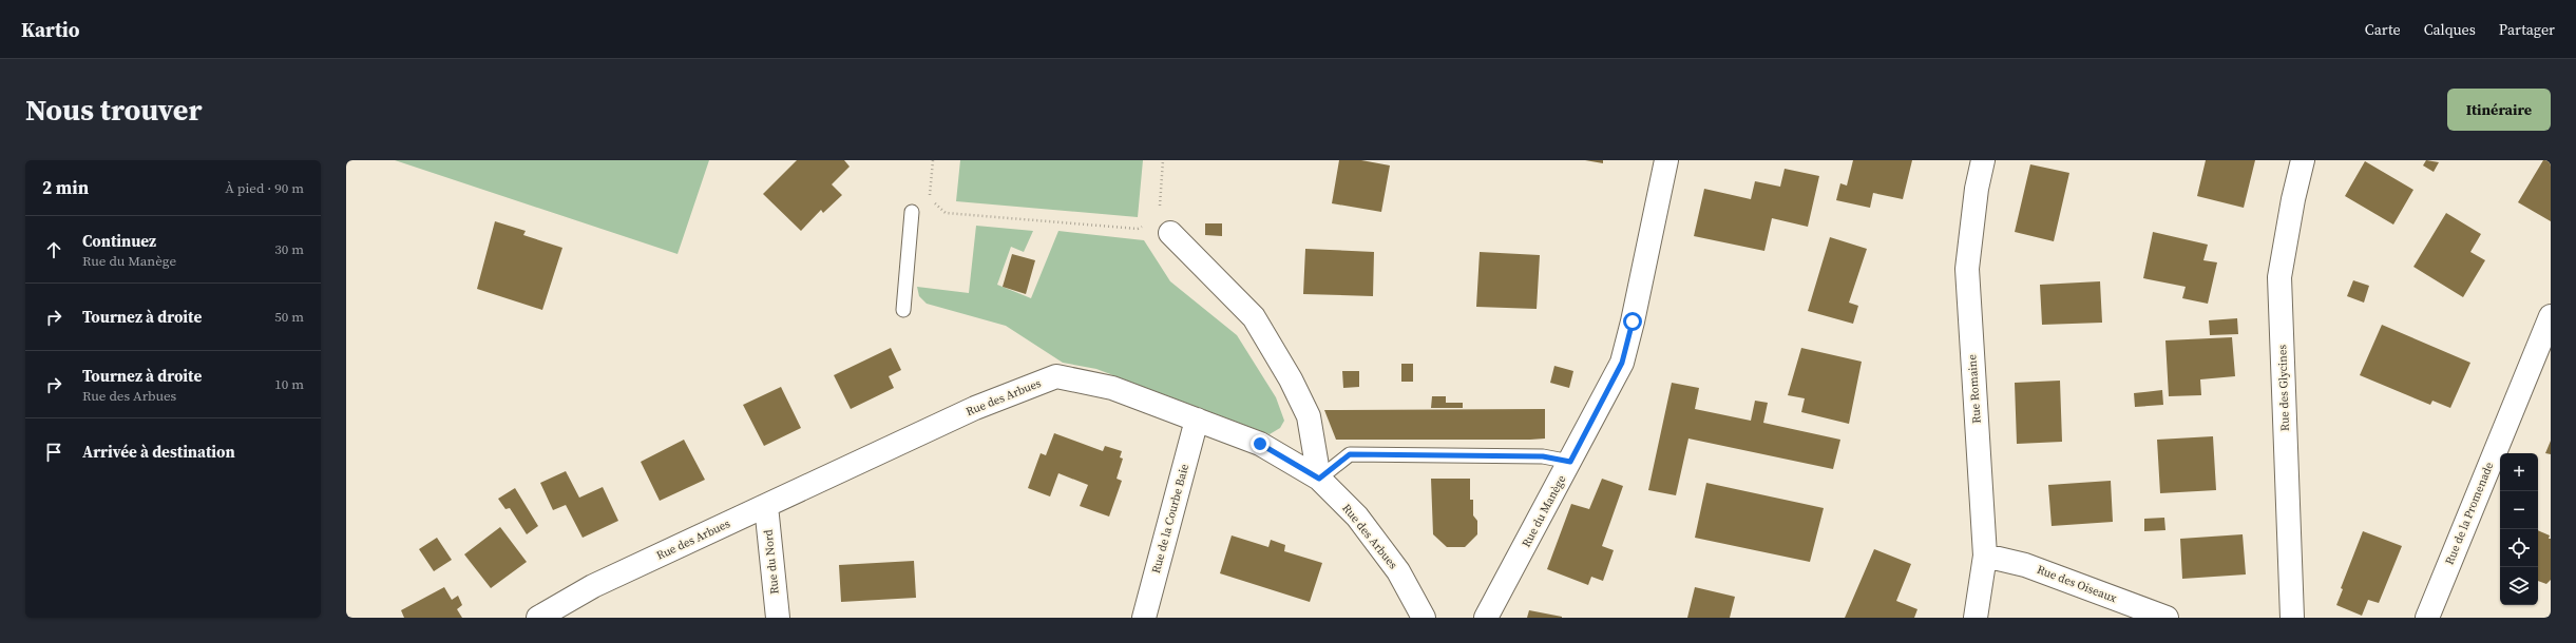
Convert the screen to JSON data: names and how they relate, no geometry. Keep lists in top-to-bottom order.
{
  "streets": {
    "street": [
      "Rue des Glycines",
      "Rue Romaine",
      "Rue des Arbues",
      "Rue du Manège",
      "Rue de la Promenade",
      "Rue de la Courbe Baie",
      "Rue du Nord",
      "Rue des Oiseaux"
    ]
  },
  "crossings": [
    ["Rue Romaine", "Rue des Oiseaux"],
    ["Rue des Arbues", "Rue de la Courbe Baie"],
    ["Rue des Arbues", "Rue du Nord"]
  ],
  "page": {
    "header": "Kartio",
    "nav": ["Carte", "Calques", "Partager"],
    "buttons": "Itinéraire",
    "title": "Nous trouver",
    "heading": ["2 min", "À pied · 90 m"],
    "list": [
      ["Continuez", "Rue du Manège", "30 m"],
      ["Tournez à droite", "50 m"],
      ["Tournez à droite", "Rue des Arbues", "10 m"],
      "Arrivée à destination"
    ],
    "map_buttons": ["+", "−"]
  }
}
